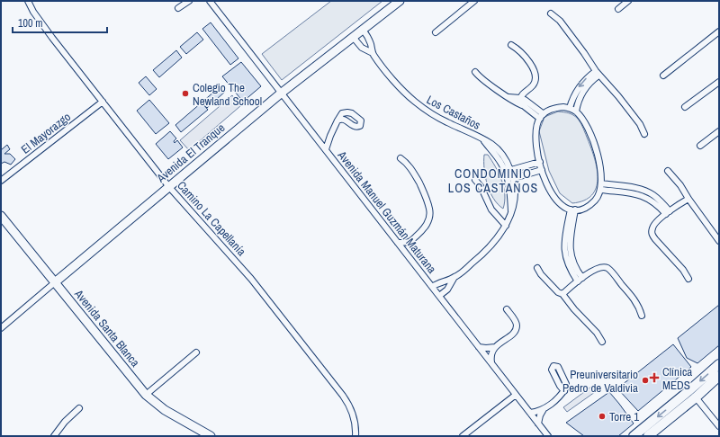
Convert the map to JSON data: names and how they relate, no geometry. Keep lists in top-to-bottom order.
{
  "streets": {
    "main road": ["Avenida El Tranque", "Avenida Santa Blanca"],
    "street": [
      "Los Castaños",
      "El Mayorazgo",
      "Avenida Manuel Guzmán Maturana",
      "Camino La Capellanía"
    ]
  },
  "crossings": [
    ["Los Castaños", "Avenida El Tranque"],
    ["Los Castaños", "Avenida Manuel Guzmán Maturana"],
    ["El Mayorazgo", "Camino La Capellanía"],
    ["Avenida El Tranque", "Avenida Manuel Guzmán Maturana"],
    ["Avenida El Tranque", "Camino La Capellanía"],
    ["Avenida El Tranque", "Avenida Santa Blanca"]
  ],
  "districts": ["CONDOMINIO LOS CASTAÑOS"],
  "places": {
    "other": ["Colegio The Newland School", "Preuniversitario Pedro de Valdivia", "Torre 1"],
    "health": ["Clínica MEDS"]
  },
  "scale_bar": "100 m"
}
